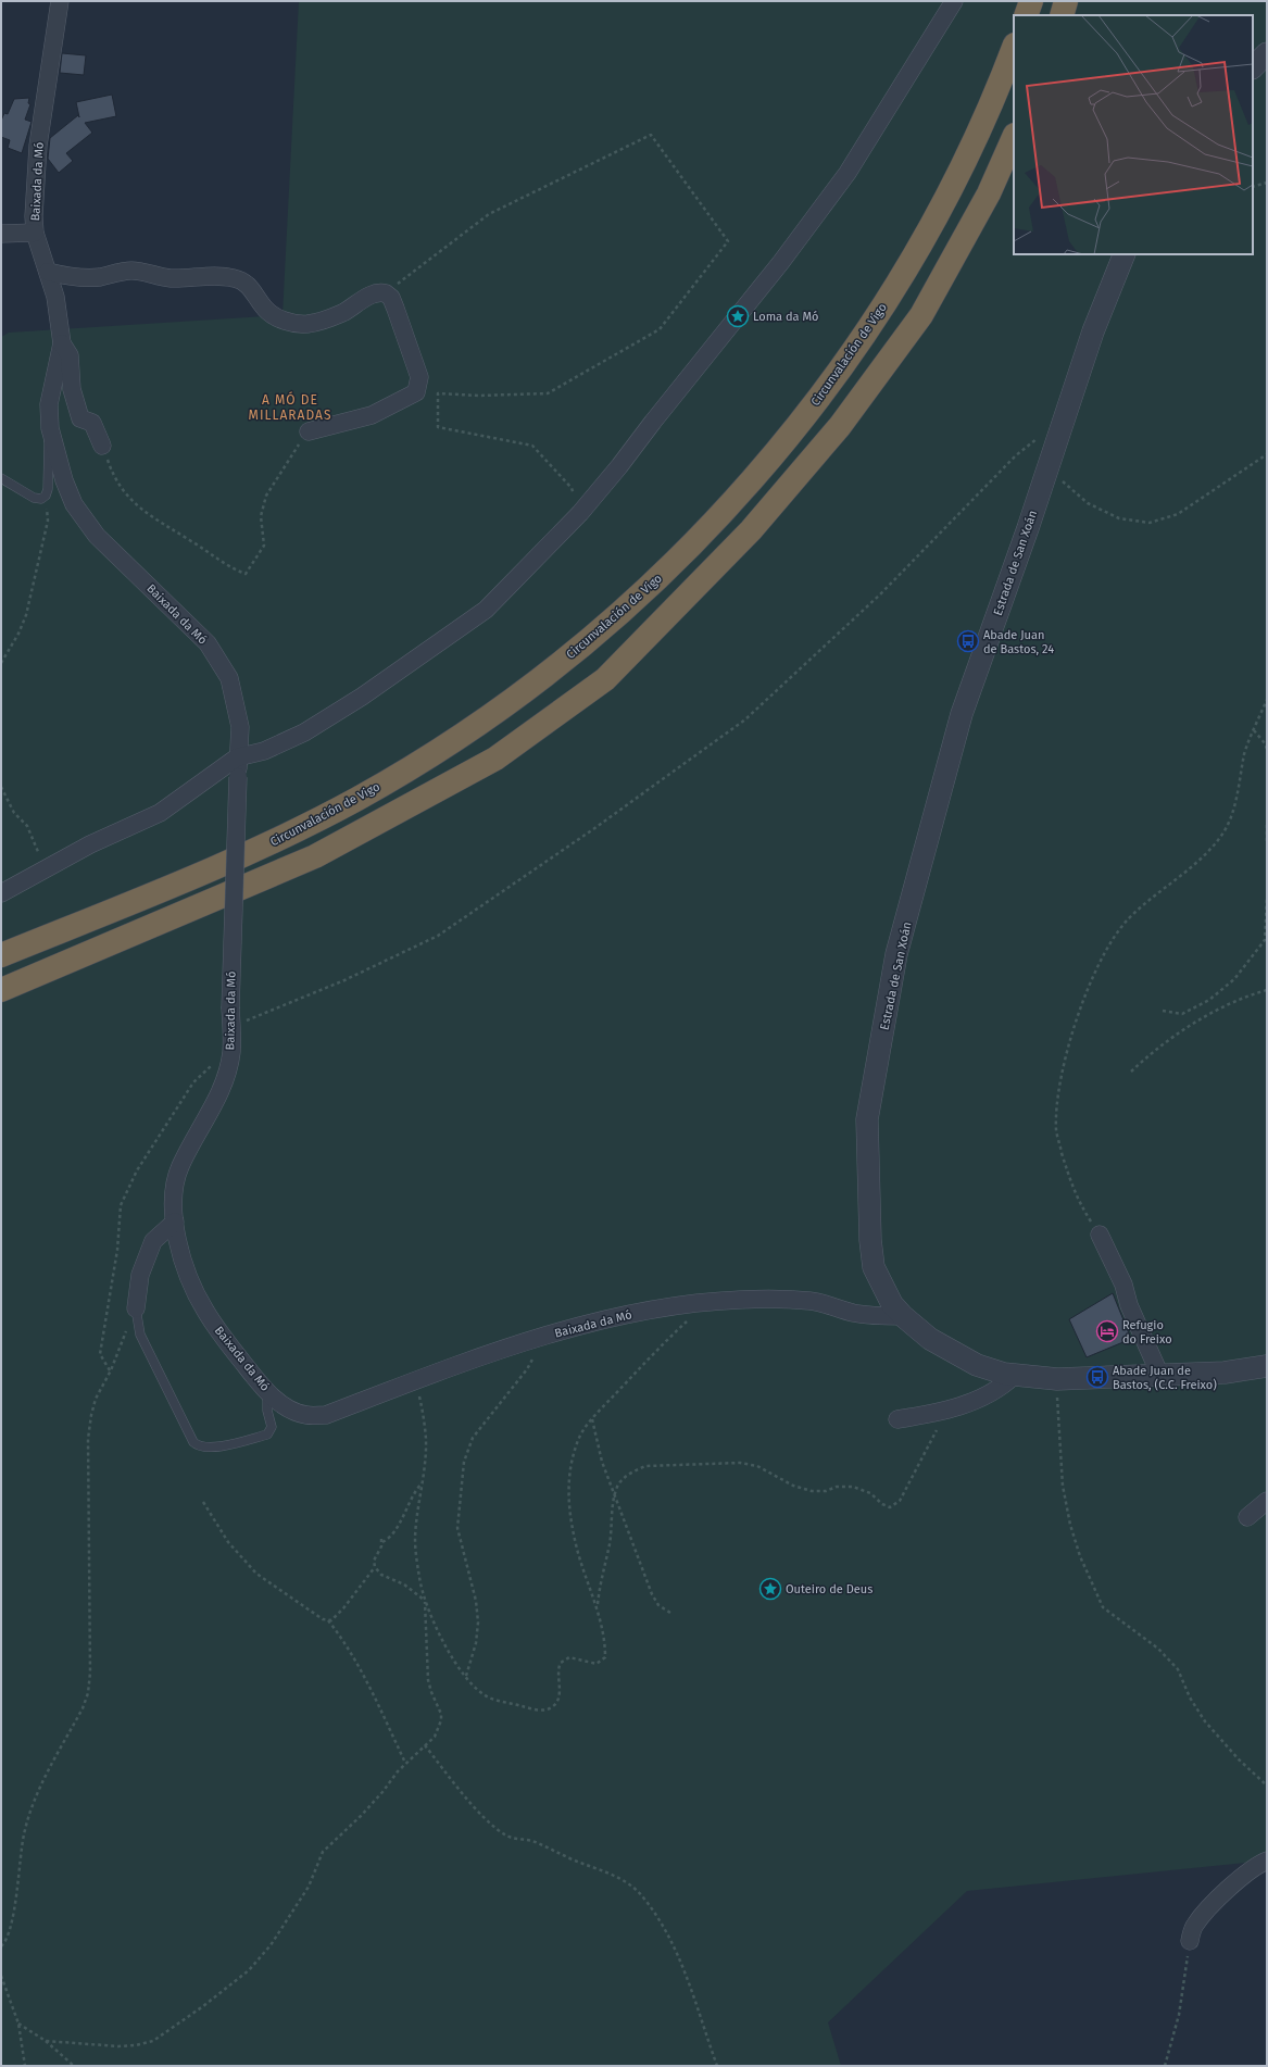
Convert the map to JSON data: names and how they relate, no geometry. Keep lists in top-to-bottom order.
{
  "streets": {
    "highway": ["Circunvalación de Vigo"],
    "street": ["Baixada da Mó", "Estrada de San Xoán"]
  },
  "crossings": [
    ["Baixada da Mó", "Estrada de San Xoán"]
  ],
  "districts": ["A MÓ DE MILLARADAS"],
  "places": {
    "place": ["Loma da Mó", "Outeiro de Deus"],
    "bus stop": ["Abade Juan de Bastos, 24", "Abade Juan de Bastos, (C.C. Freixo)"],
    "hotel": ["Refugio do Freixo"]
  }
}
